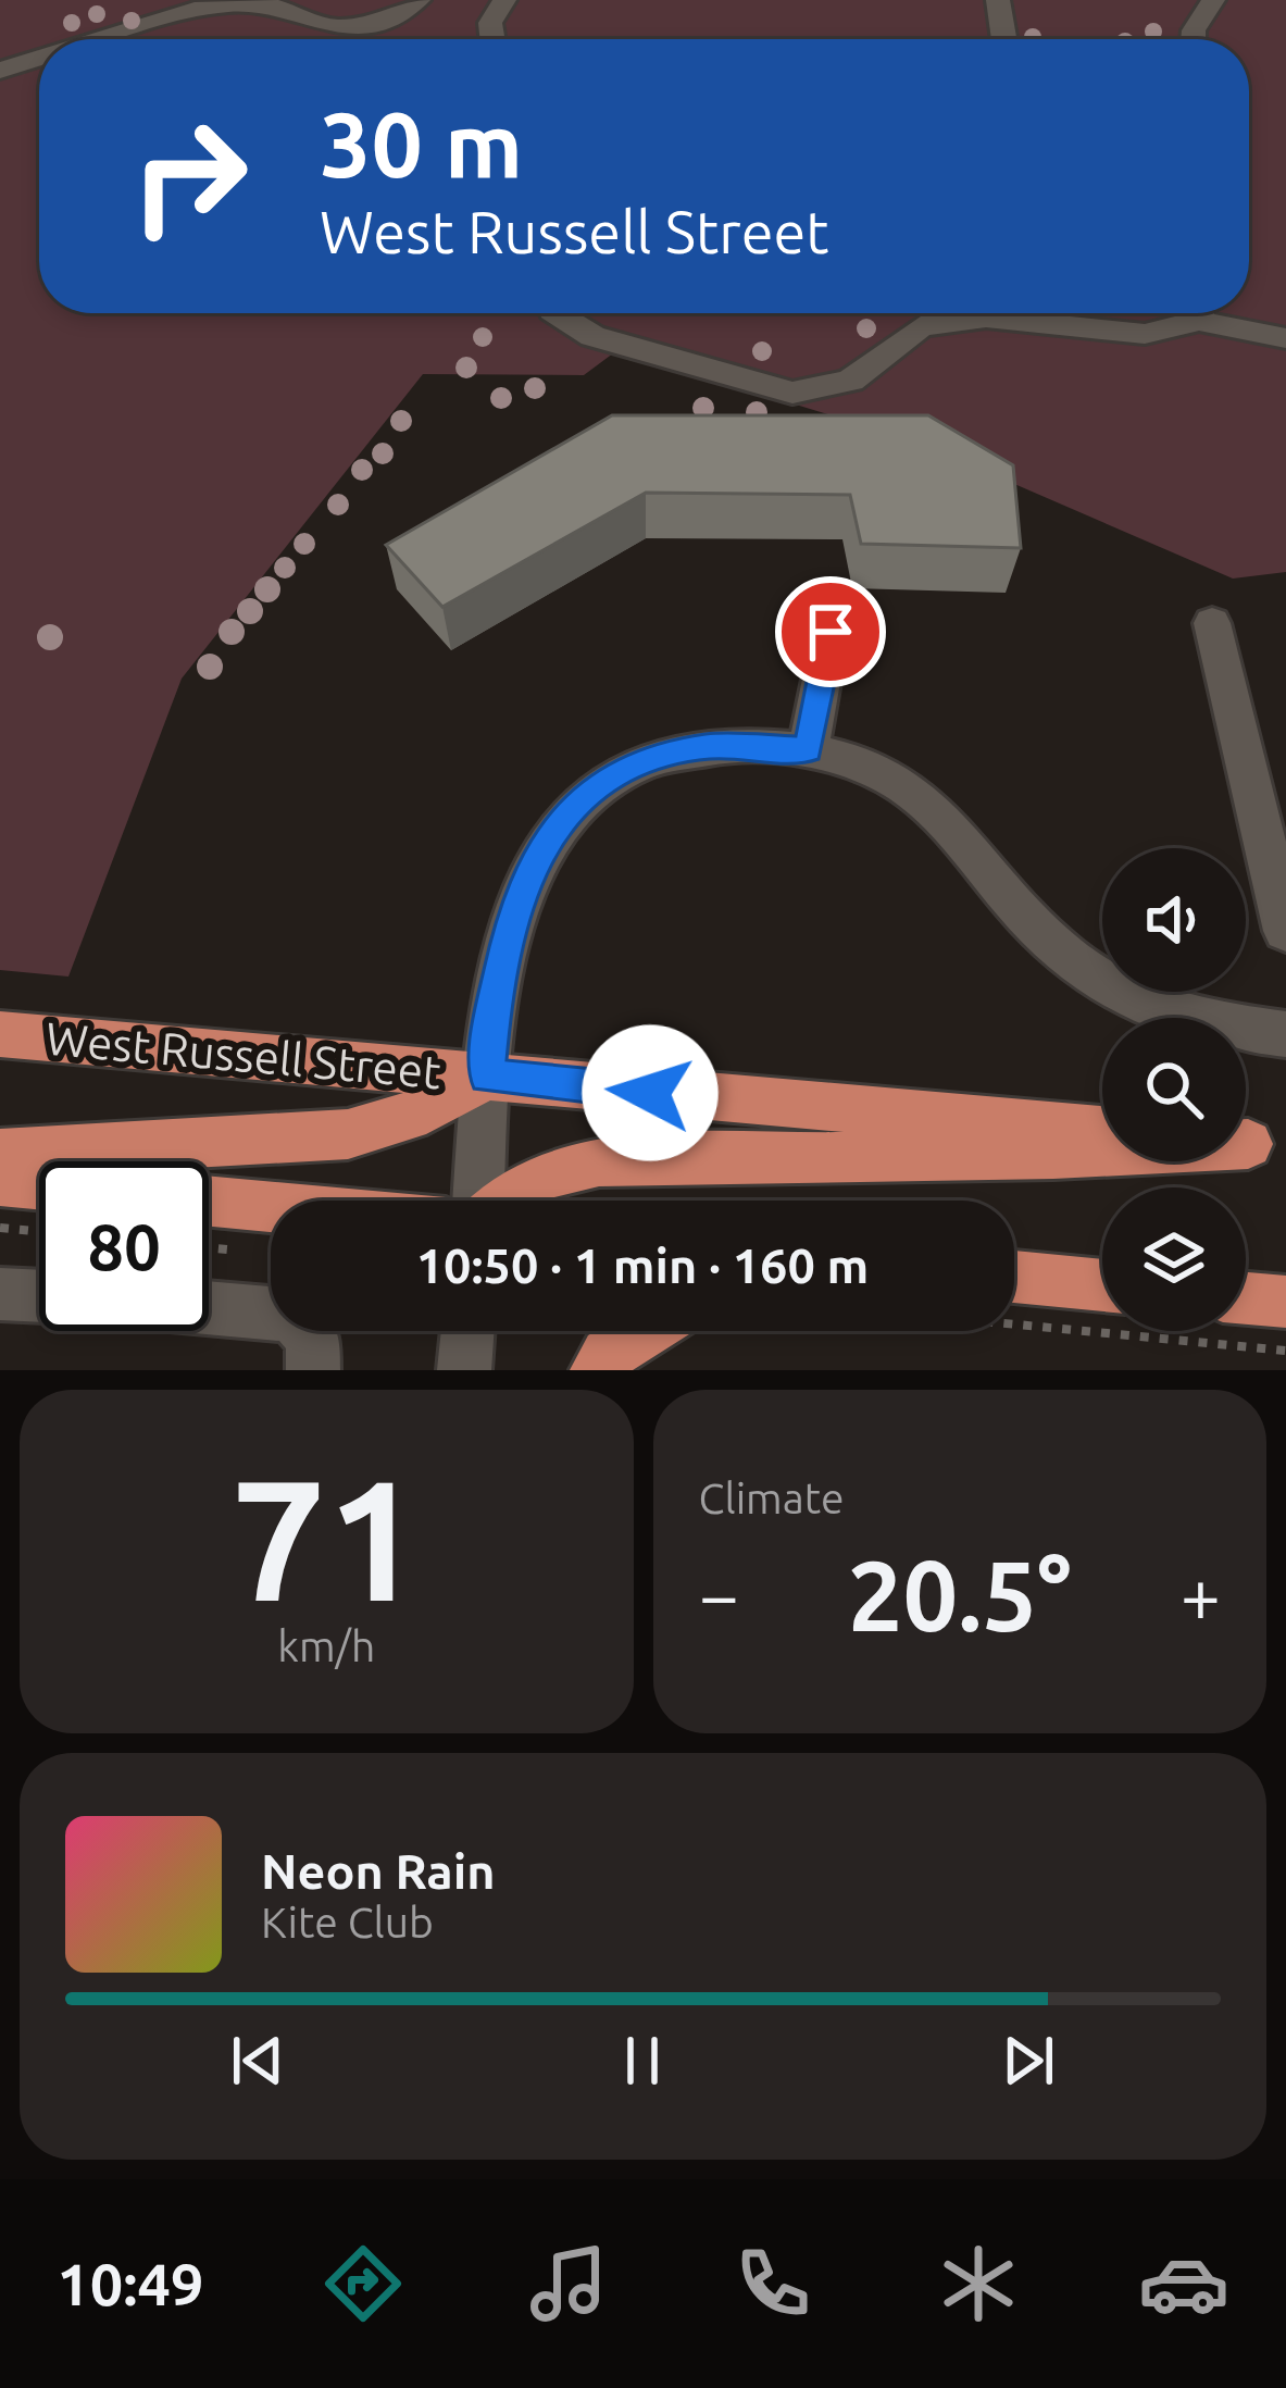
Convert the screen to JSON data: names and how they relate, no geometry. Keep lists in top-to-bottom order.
{
  "streets": {
    "highway": ["West Russell Street"]
  },
  "page": {
    "turn": ["30 m", "West Russell Street"],
    "limit": "80",
    "trip": "10:50 · 1 min · 160 m",
    "tile": [
      ["71", "km/h"],
      "Climate"
    ],
    "heat": ["−", "20.5°", "+"],
    "song": ["Neon Rain", "Kite Club"],
    "tabs": "10:49"
  }
}
